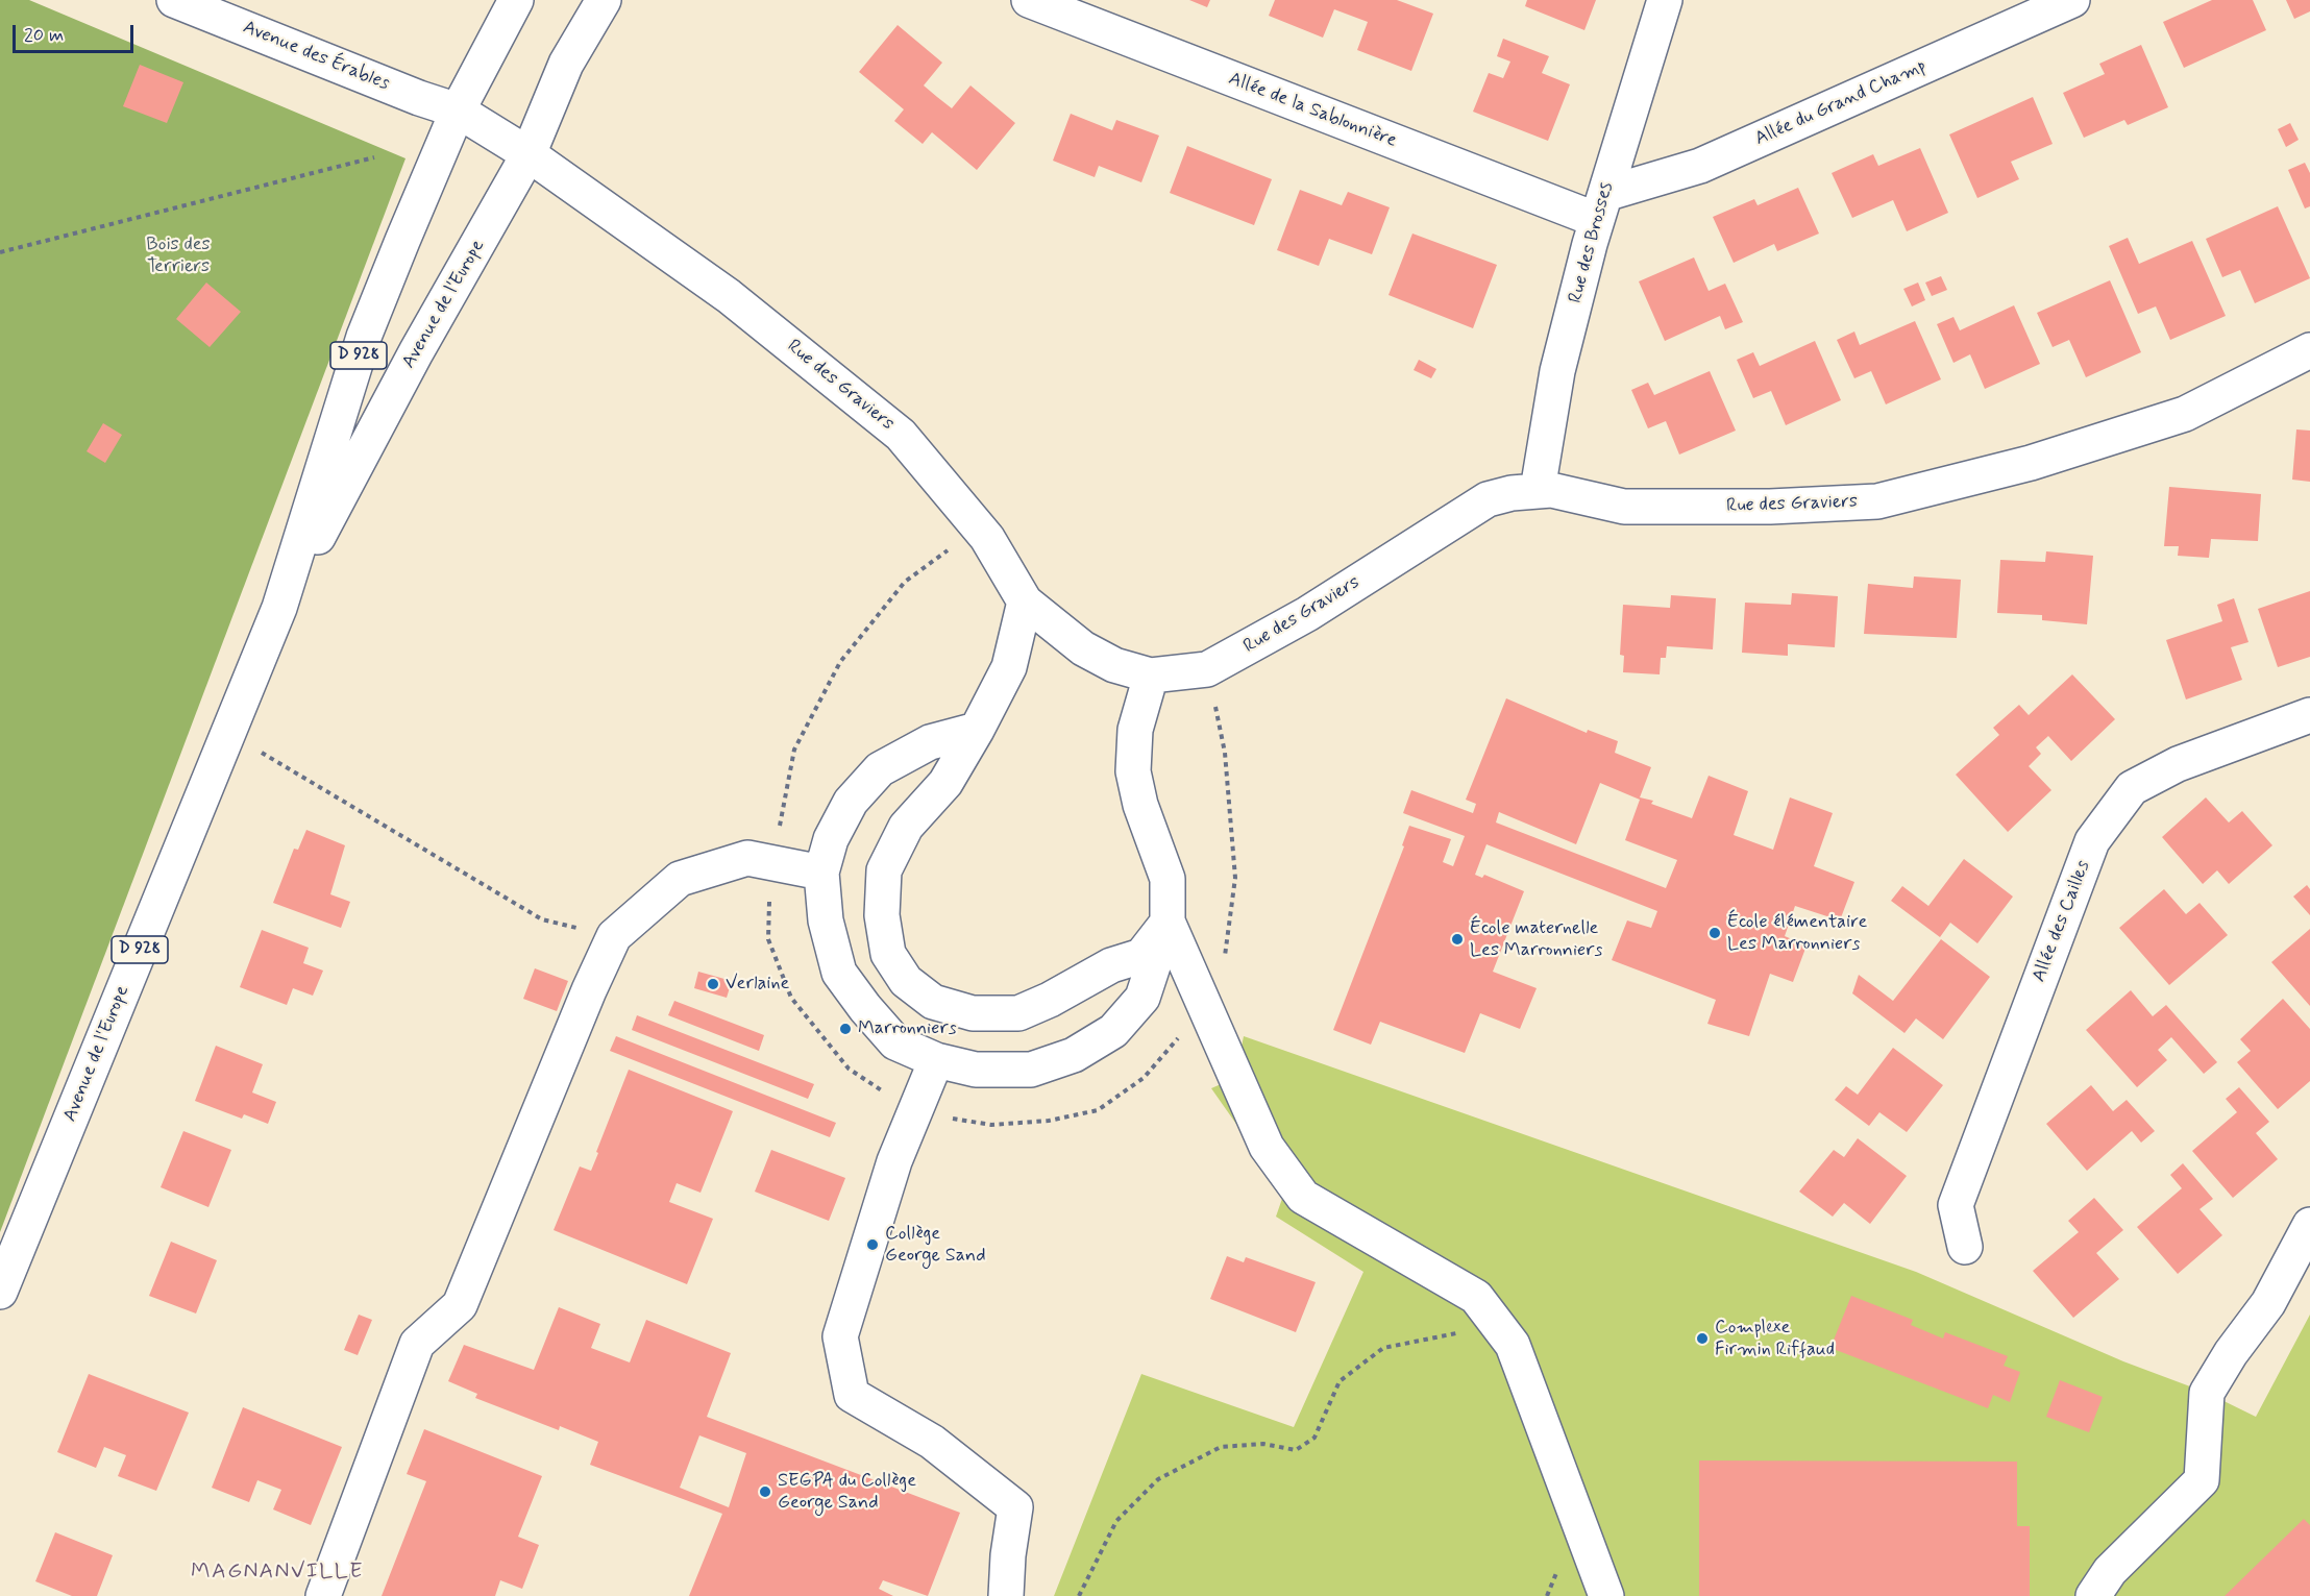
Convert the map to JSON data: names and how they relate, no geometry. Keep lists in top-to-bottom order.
{
  "streets": {
    "street": [
      "Avenue des Érables",
      "Allée du Grand Champ",
      "Allée de la Sablonnière",
      "Rue des Brosses",
      "Avenue de l'Europe",
      "D 928",
      "Rue des Graviers",
      "Allée des Cailles"
    ]
  },
  "crossings": [
    ["Avenue des Érables", "Avenue de l'Europe"],
    ["Avenue des Érables", "Rue des Graviers"],
    ["Allée du Grand Champ", "Allée de la Sablonnière"],
    ["Allée du Grand Champ", "Rue des Brosses"],
    ["Allée de la Sablonnière", "Rue des Brosses"],
    ["Rue des Brosses", "Rue des Graviers"],
    ["Avenue de l'Europe", "Rue des Graviers"]
  ],
  "districts": ["MAGNANVILLE"],
  "parks": ["Bois des Terriers"],
  "places": [
    "École élémentaire Les Marronniers",
    "École maternelle Les Marronniers",
    "Verlaine",
    "Marronniers",
    "Collège George Sand",
    "Complexe Firmin Riffaud",
    "SEGPA du Collège George Sand"
  ],
  "scale_bar": "20 m"
}
